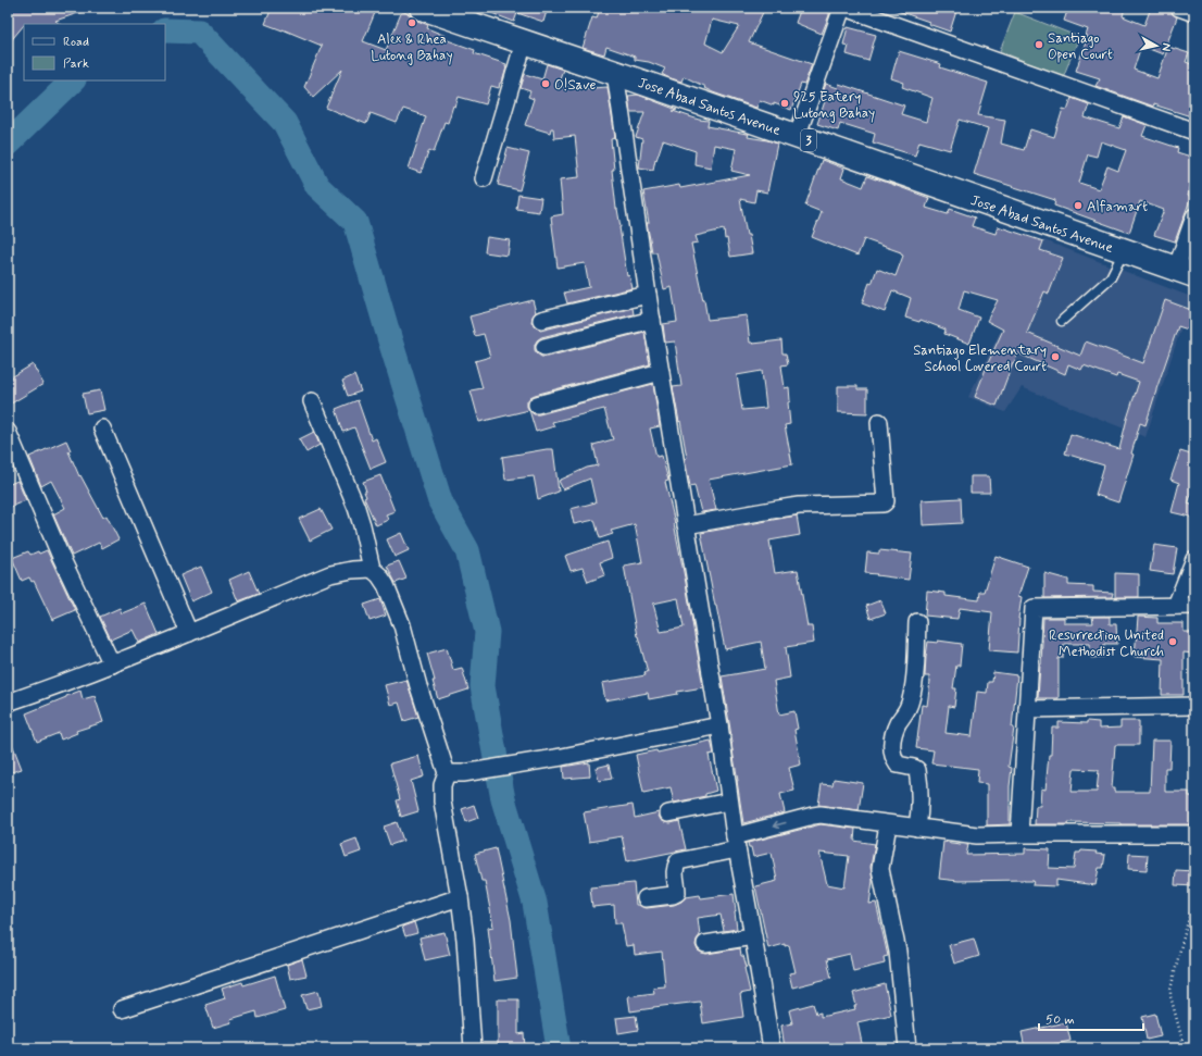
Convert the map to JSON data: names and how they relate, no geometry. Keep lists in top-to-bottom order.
{
  "streets": {
    "highway": ["Jose Abad Santos Avenue", "3"]
  },
  "places": [
    "Alex & Rhea Lutong Bahay",
    "Santiago Open Court",
    "O!Save",
    "925 Eatery Lutong Bahay",
    "Alfamart",
    "Santiago Elementary School Covered Court",
    "Resurrection United Methodist Church"
  ],
  "legend": ["Road", "Park"],
  "scale_bar": "50 m",
  "north": "right"
}
